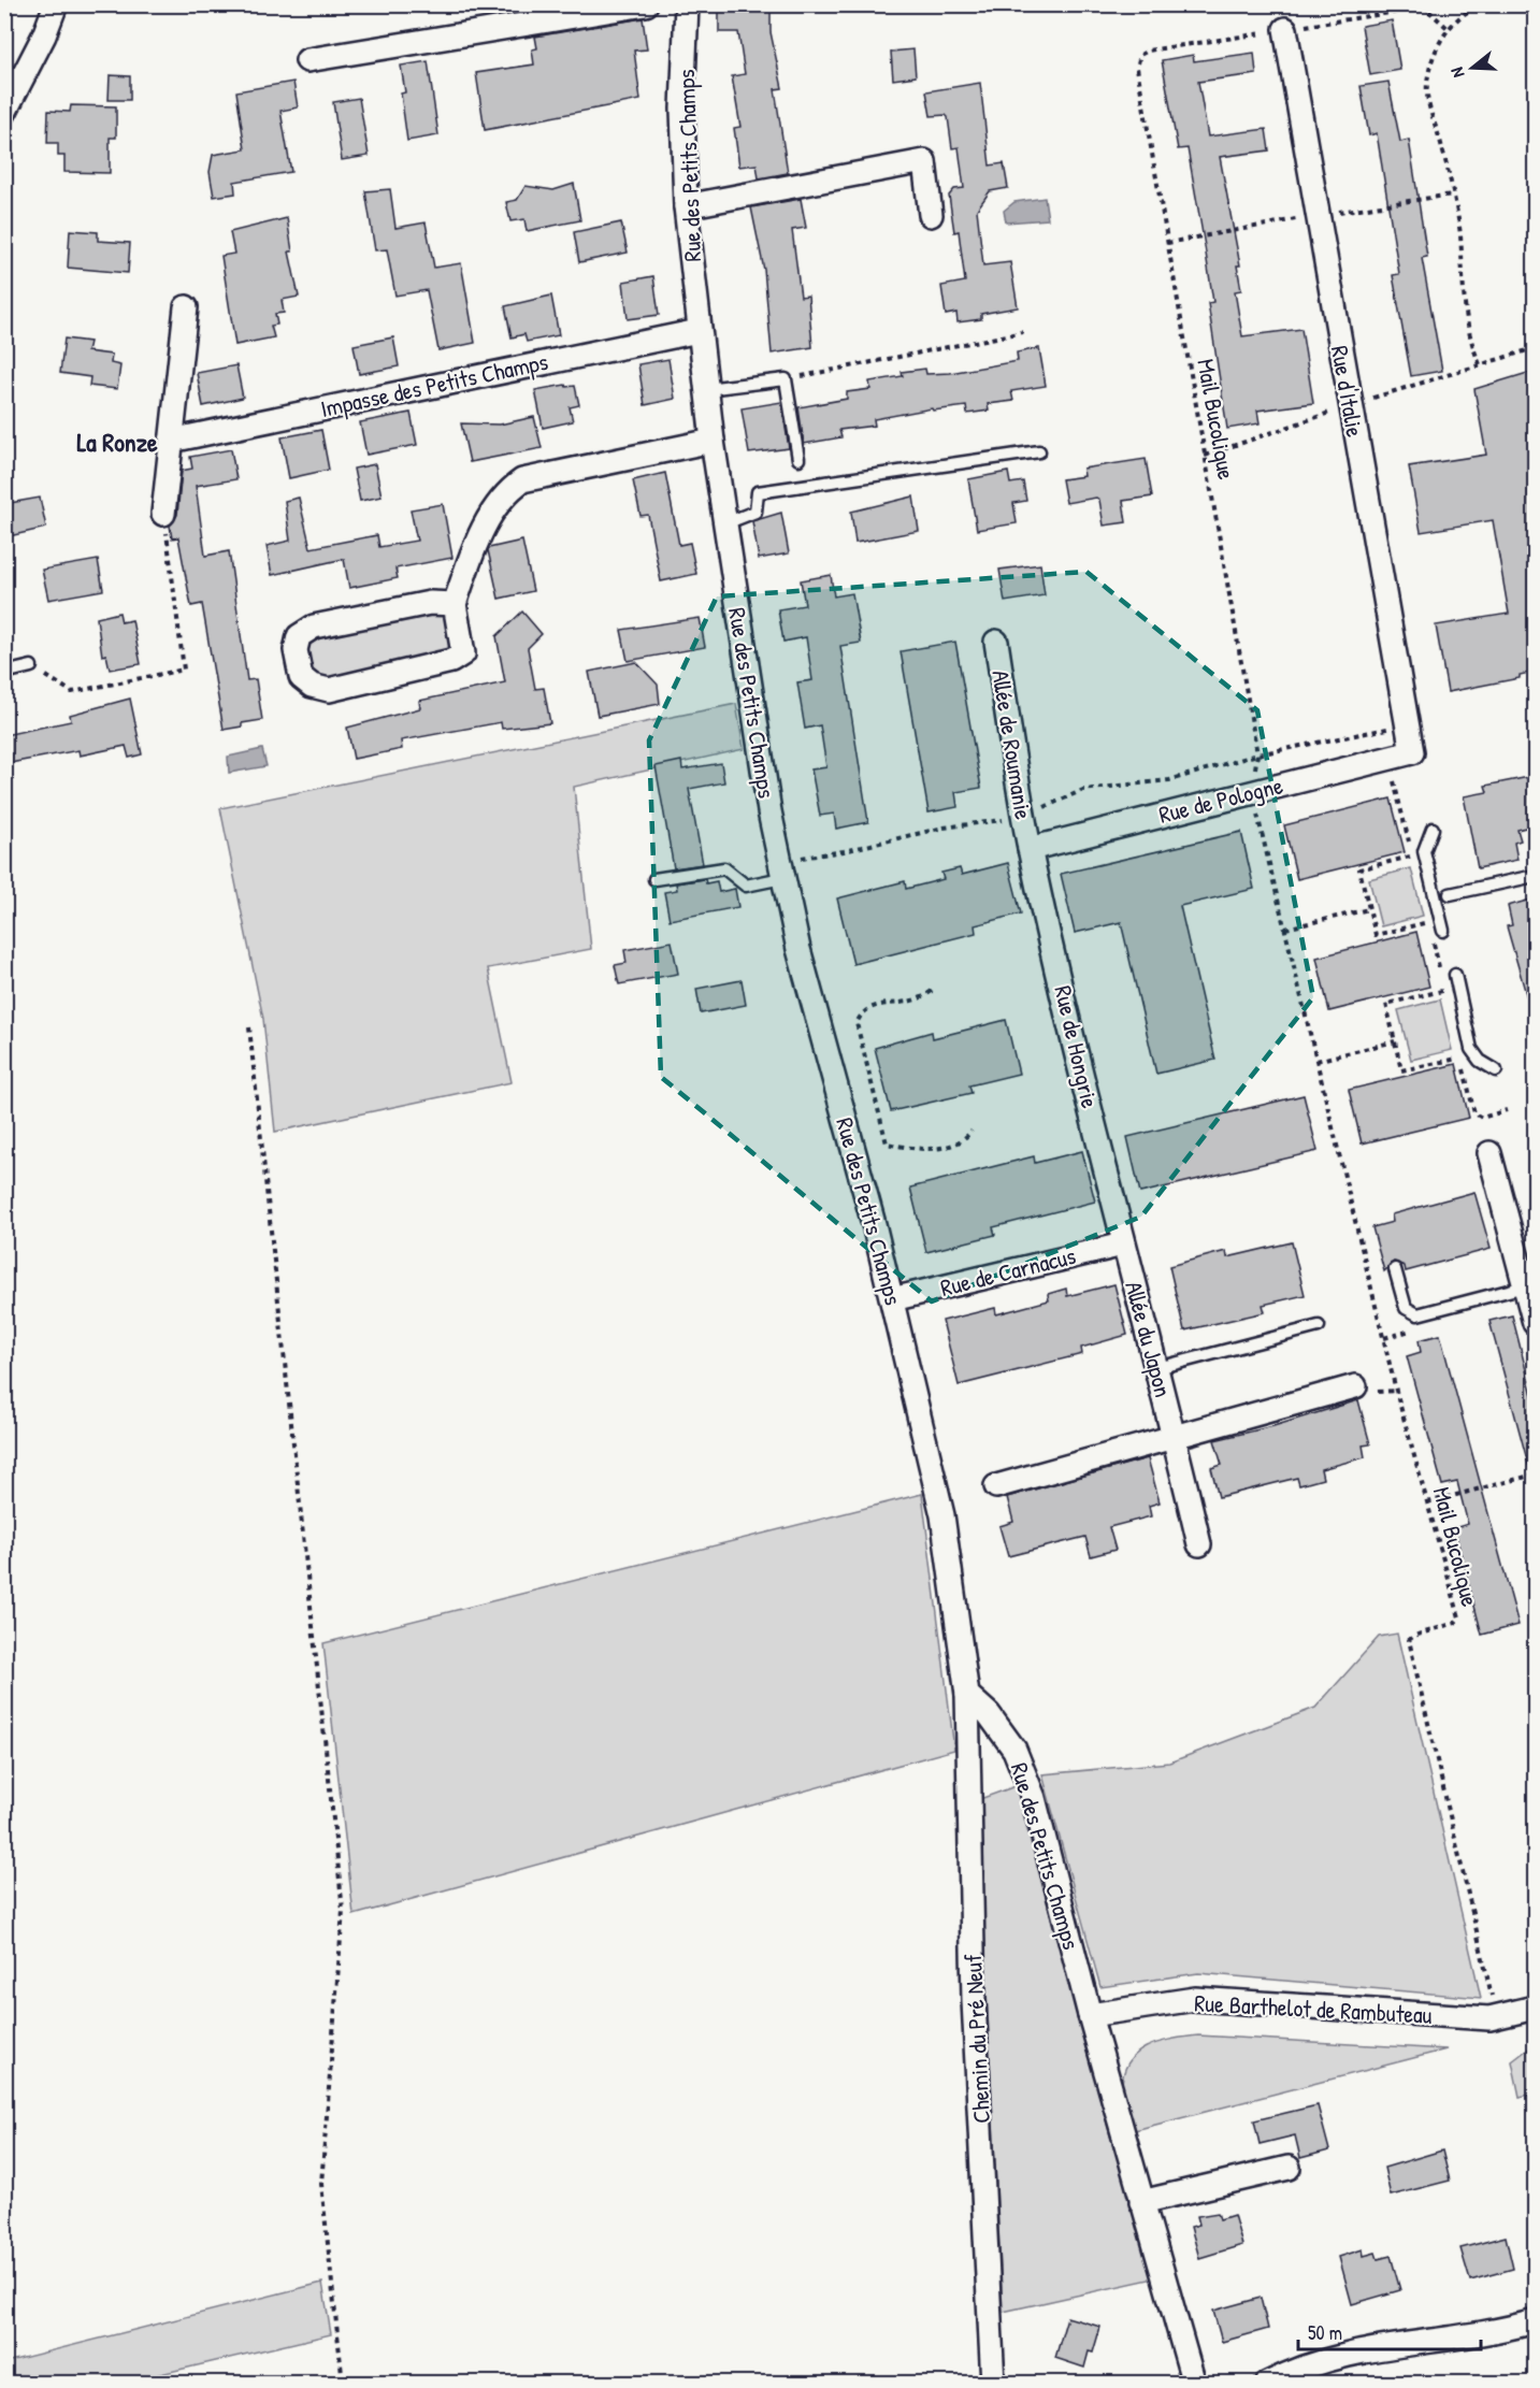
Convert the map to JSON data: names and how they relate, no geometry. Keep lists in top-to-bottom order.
{
  "streets": {
    "street": [
      "Rue des Petits Champs",
      "Impasse des Petits Champs",
      "Rue d'Italie",
      "Allée de Roumanie",
      "Rue de Pologne",
      "Rue de Hongrie",
      "Rue de Carnacus",
      "Allée du Japon",
      "Rue Barthelot de Rambuteau",
      "Chemin du Pré Neuf"
    ],
    "path": ["Mail Bucolique"]
  },
  "crossings": [
    ["Rue des Petits Champs", "Impasse des Petits Champs"],
    ["Rue des Petits Champs", "Rue de Carnacus"],
    ["Rue des Petits Champs", "Rue Barthelot de Rambuteau"],
    ["Rue des Petits Champs", "Chemin du Pré Neuf"],
    ["Rue d'Italie", "Mail Bucolique"],
    ["Rue d'Italie", "Rue de Pologne"],
    ["Mail Bucolique", "Rue de Pologne"],
    ["Allée de Roumanie", "Rue de Pologne"],
    ["Allée de Roumanie", "Rue de Hongrie"],
    ["Rue de Pologne", "Rue de Hongrie"],
    ["Rue de Hongrie", "Rue de Carnacus"],
    ["Rue de Hongrie", "Allée du Japon"],
    ["Rue de Carnacus", "Allée du Japon"]
  ],
  "districts": ["La Ronze"],
  "scale_bar": "50 m",
  "north": "left"
}
